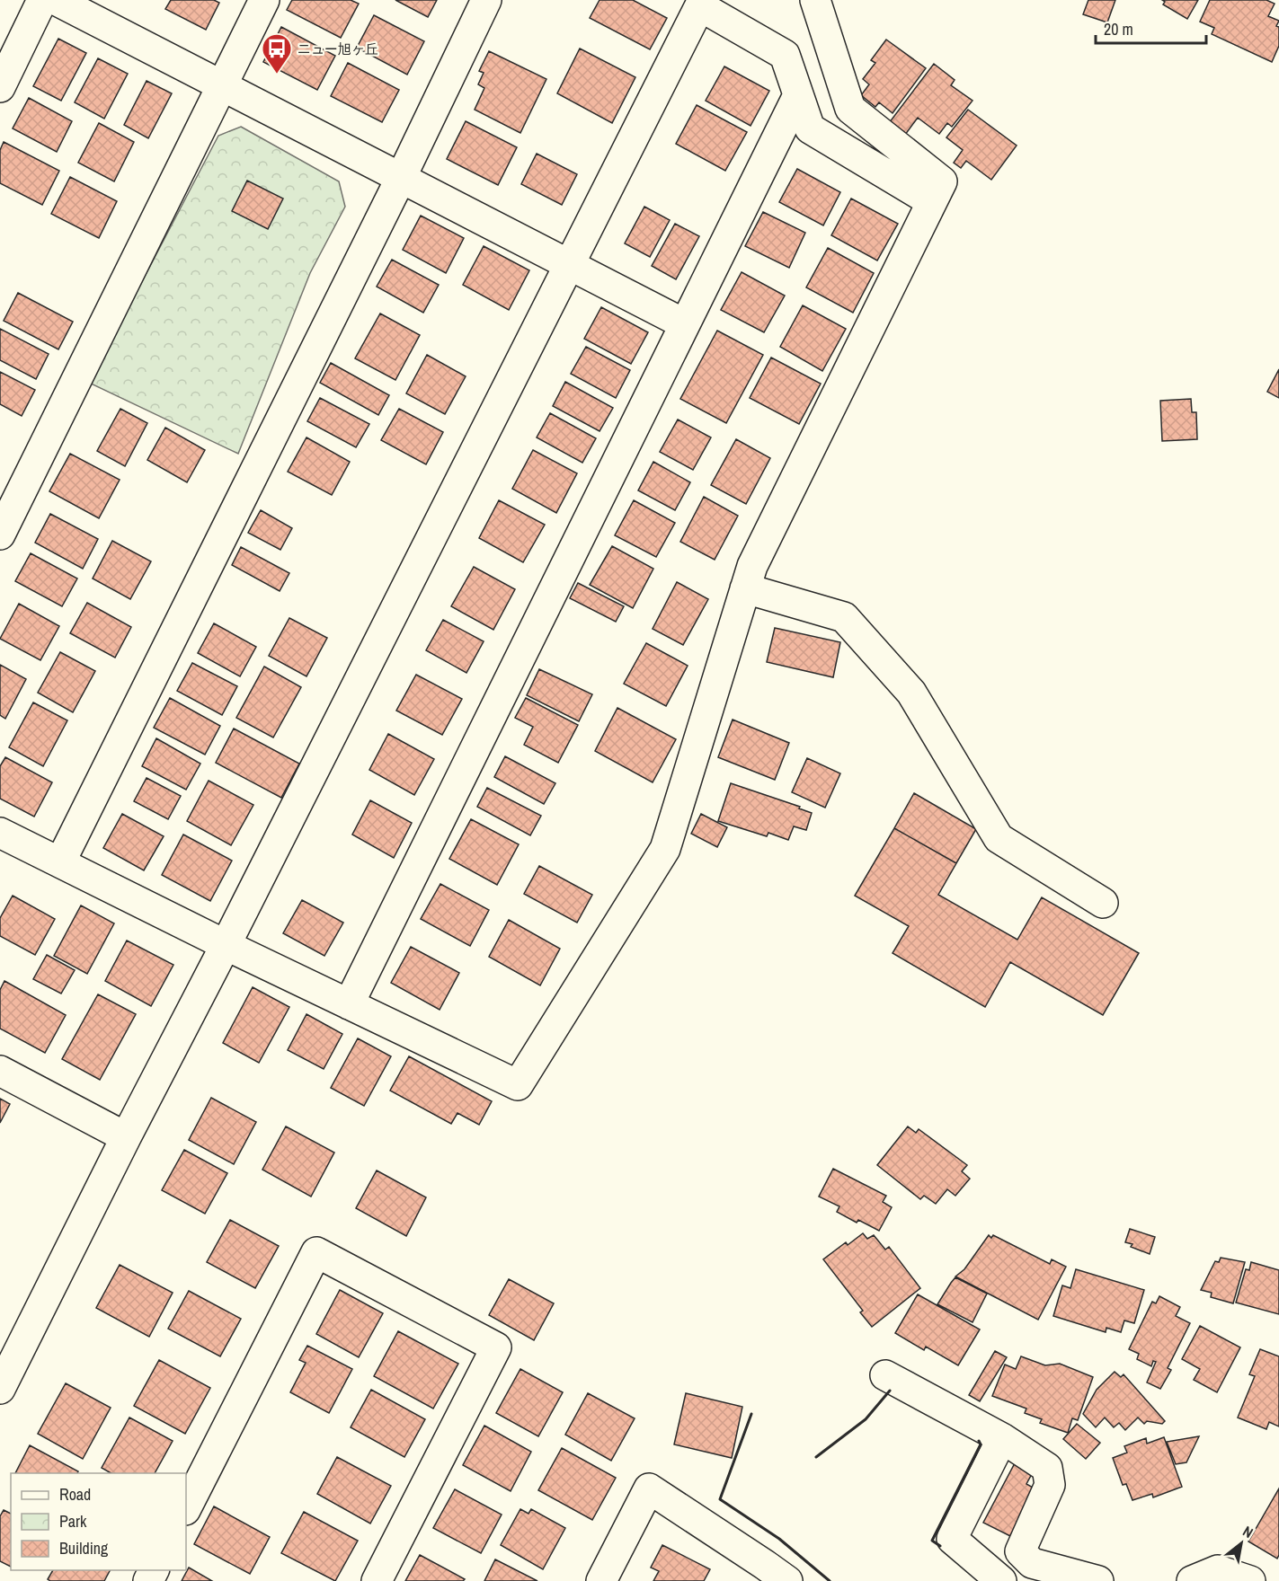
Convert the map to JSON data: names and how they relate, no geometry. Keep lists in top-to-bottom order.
{
  "places": {
    "bus stop": ["ニュー旭ヶ丘"]
  },
  "legend": ["Road", "Park", "Building"],
  "scale_bar": "20 m",
  "north": "top right"
}
